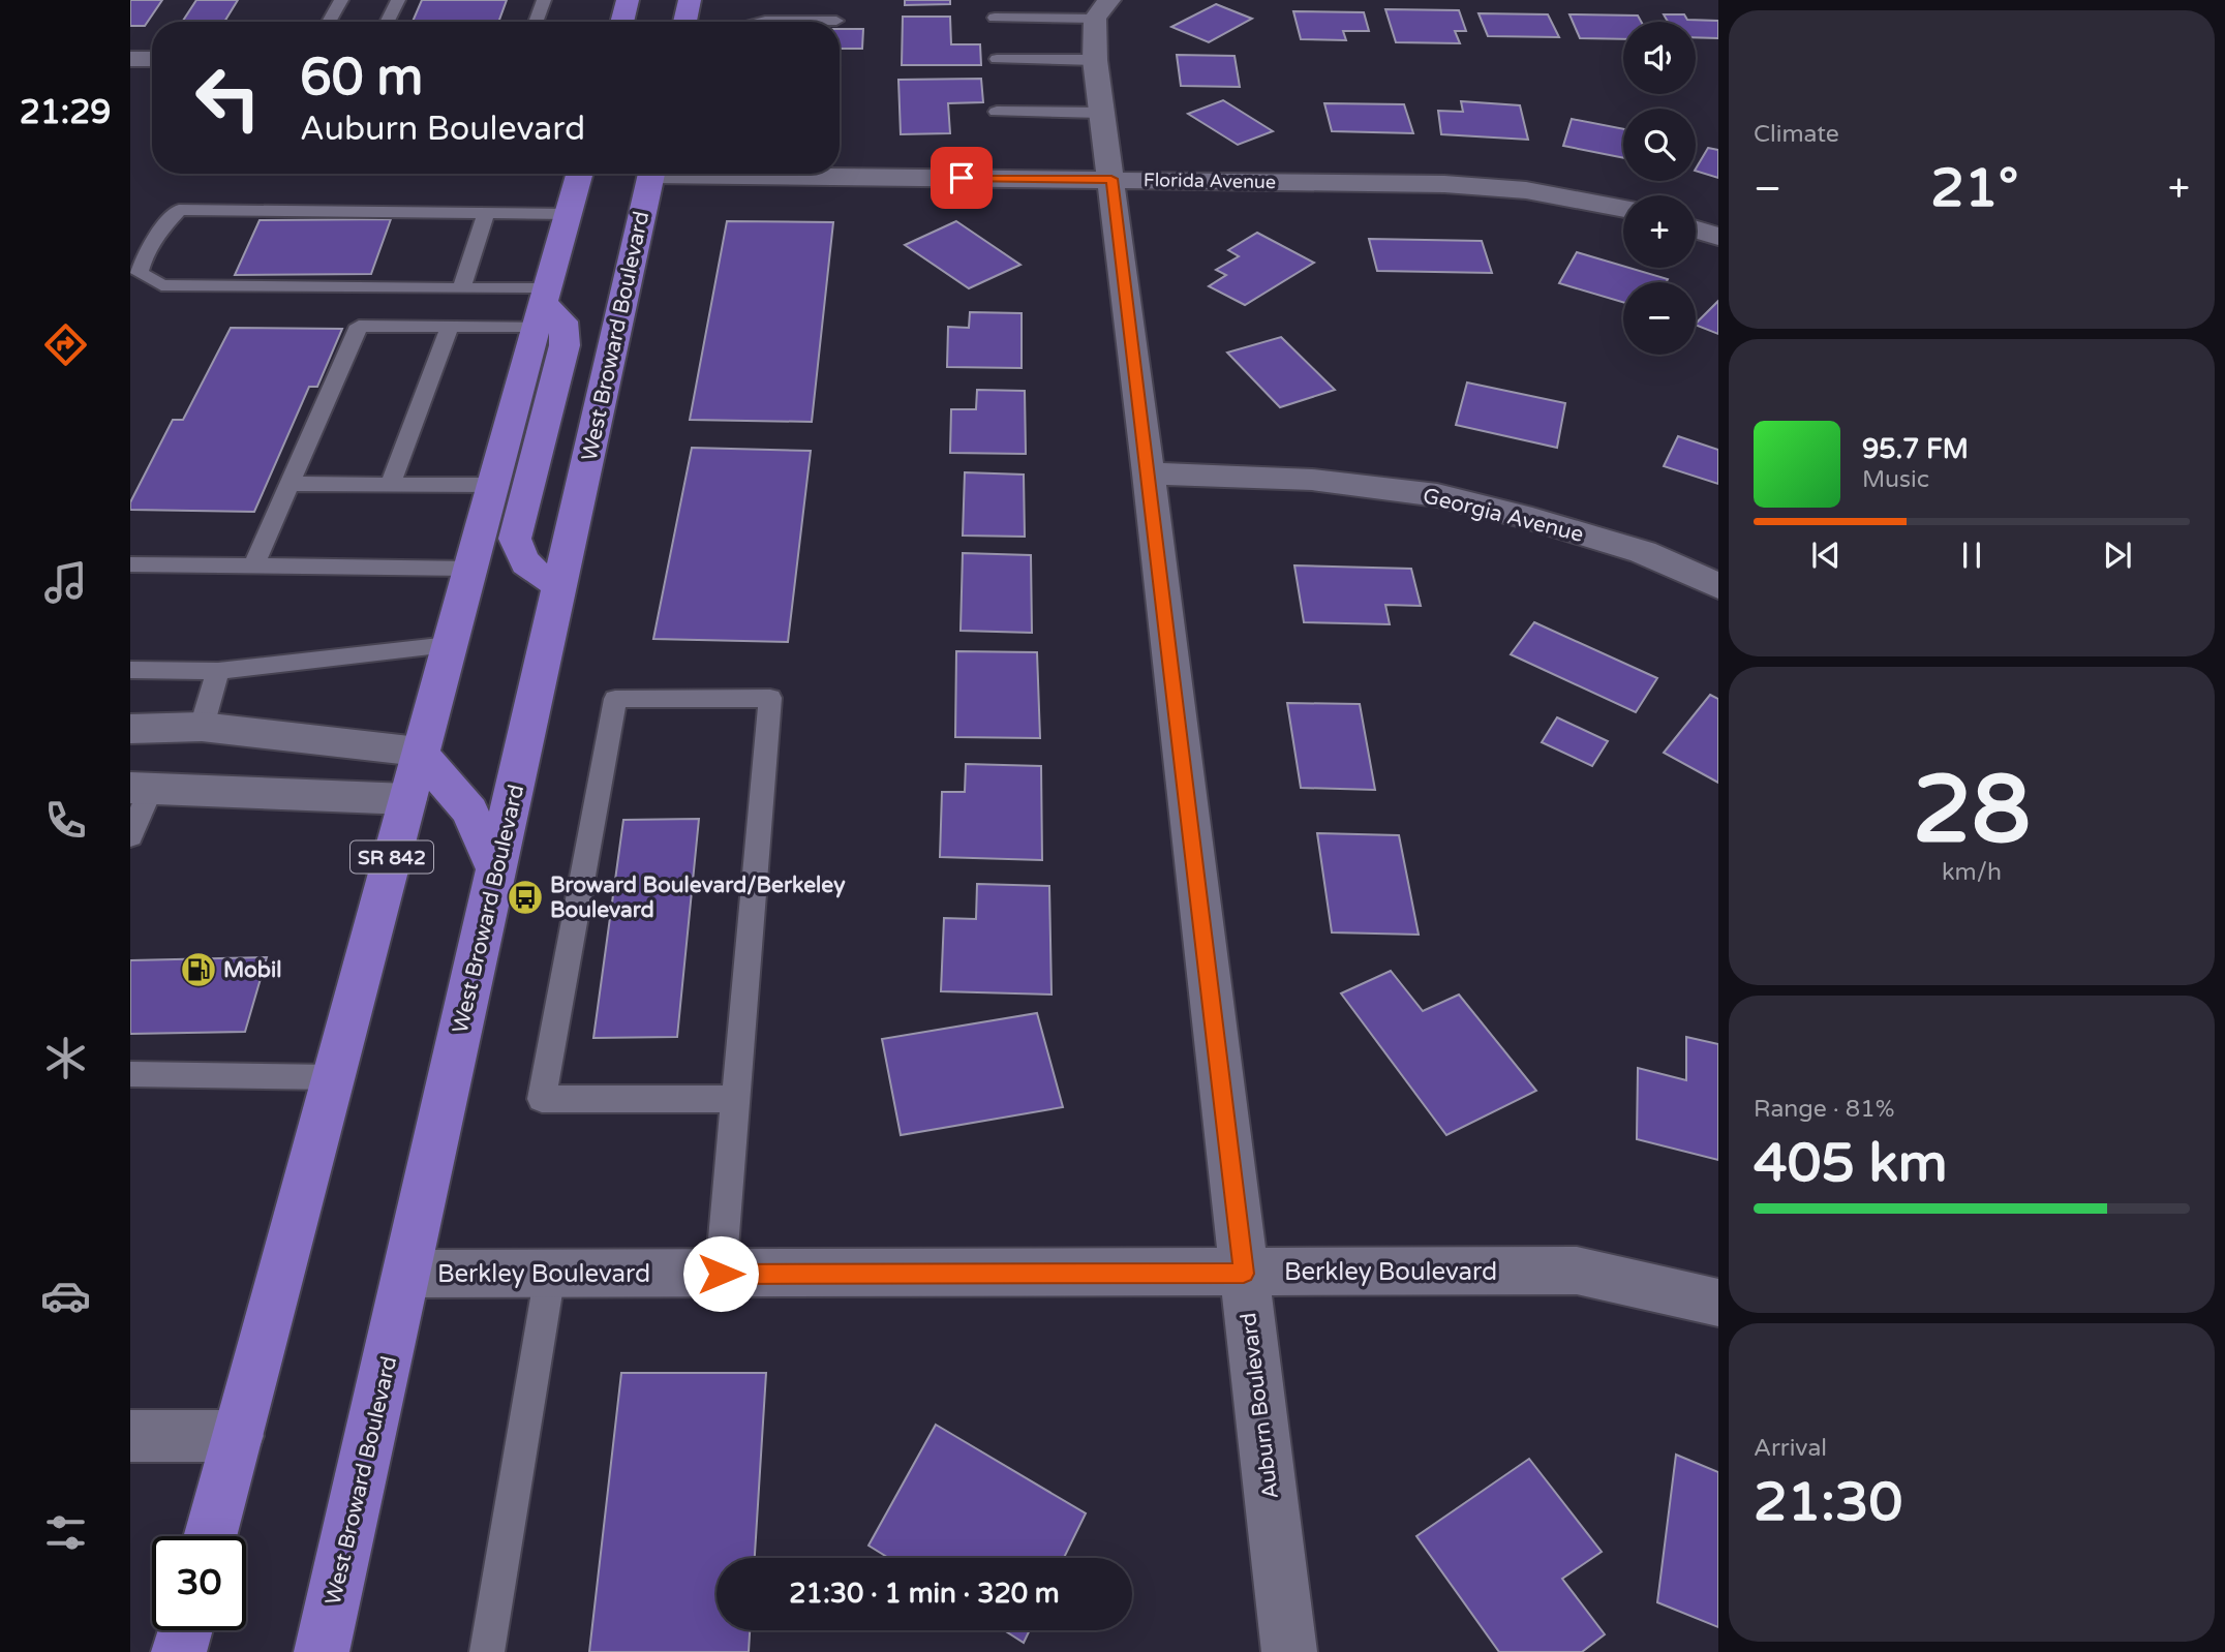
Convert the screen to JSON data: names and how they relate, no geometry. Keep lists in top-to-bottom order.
{
  "streets": {
    "main road": ["West Broward Boulevard", "SR 842"],
    "street": [
      "Florida Avenue",
      "Georgia Avenue",
      "Berkley Boulevard",
      "Auburn Boulevard"
    ]
  },
  "crossings": [
    ["Florida Avenue", "Auburn Boulevard"],
    ["West Broward Boulevard", "Berkley Boulevard"],
    ["Georgia Avenue", "Auburn Boulevard"],
    ["Berkley Boulevard", "Auburn Boulevard"]
  ],
  "places": {
    "bus stop": ["Broward Boulevard/Berkeley Boulevard"],
    "fuel station": ["Mobil"]
  },
  "page": {
    "tabs": "21:29",
    "tile": [
      "Climate",
      ["28", "km/h"],
      ["Range · 81%", "405 km"],
      ["Arrival", "21:30"]
    ],
    "map_buttons": ["+", "−"],
    "turn": ["60 m", "Auburn Boulevard"],
    "heat": ["−", "21°", "+"],
    "song": ["95.7 FM", "Music"],
    "limit": "30",
    "trip": "21:30 · 1 min · 320 m"
  }
}
